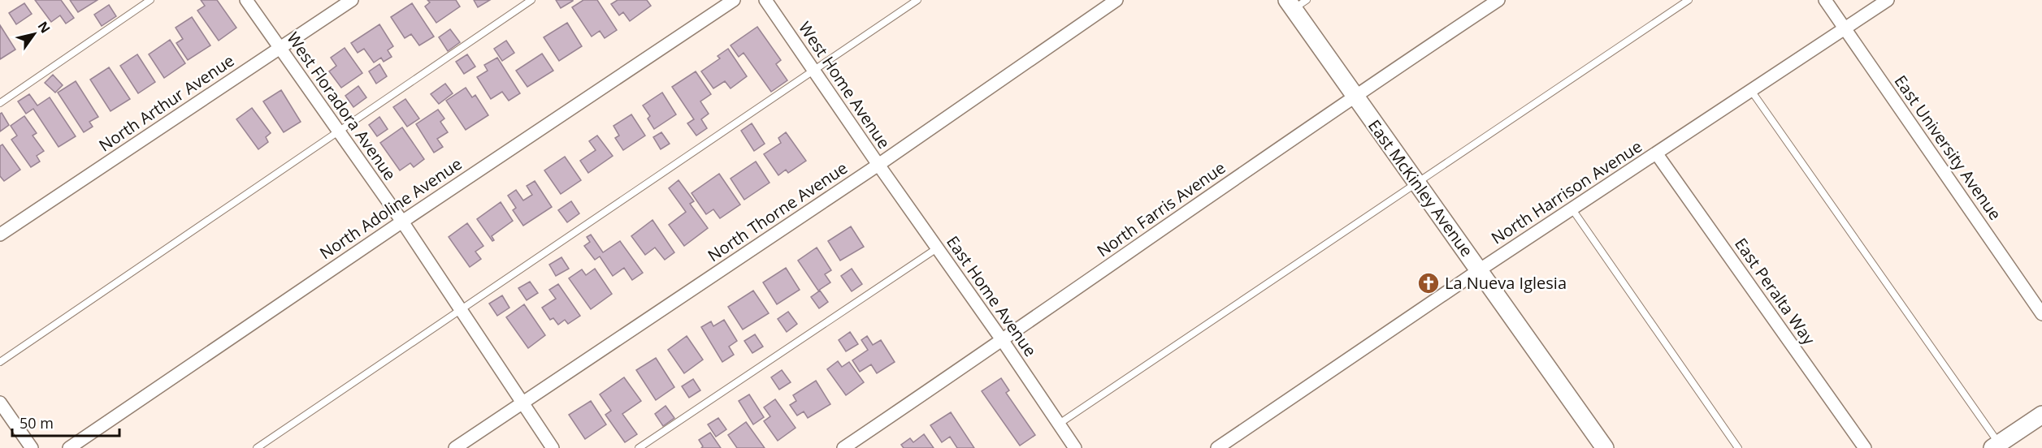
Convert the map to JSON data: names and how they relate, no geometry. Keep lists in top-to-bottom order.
{
  "streets": {
    "main road": ["East McKinley Avenue"],
    "street": [
      "West Home Avenue",
      "North Arthur Avenue",
      "West Floradora Avenue",
      "East University Avenue",
      "North Harrison Avenue",
      "North Adoline Avenue",
      "North Farris Avenue",
      "North Thorne Avenue",
      "East Peralta Way",
      "East Home Avenue"
    ]
  },
  "crossings": [
    ["West Home Avenue", "North Thorne Avenue"],
    ["West Home Avenue", "East Home Avenue"],
    ["North Arthur Avenue", "West Floradora Avenue"],
    ["West Floradora Avenue", "North Adoline Avenue"],
    ["West Floradora Avenue", "North Thorne Avenue"],
    ["East University Avenue", "North Harrison Avenue"],
    ["East McKinley Avenue", "North Harrison Avenue"],
    ["East McKinley Avenue", "North Farris Avenue"],
    ["North Harrison Avenue", "East Peralta Way"],
    ["North Farris Avenue", "East Home Avenue"],
    ["North Thorne Avenue", "East Home Avenue"]
  ],
  "places": {
    "church": ["La Nueva Iglesia"]
  },
  "scale_bar": "50 m",
  "north": "top right"
}
